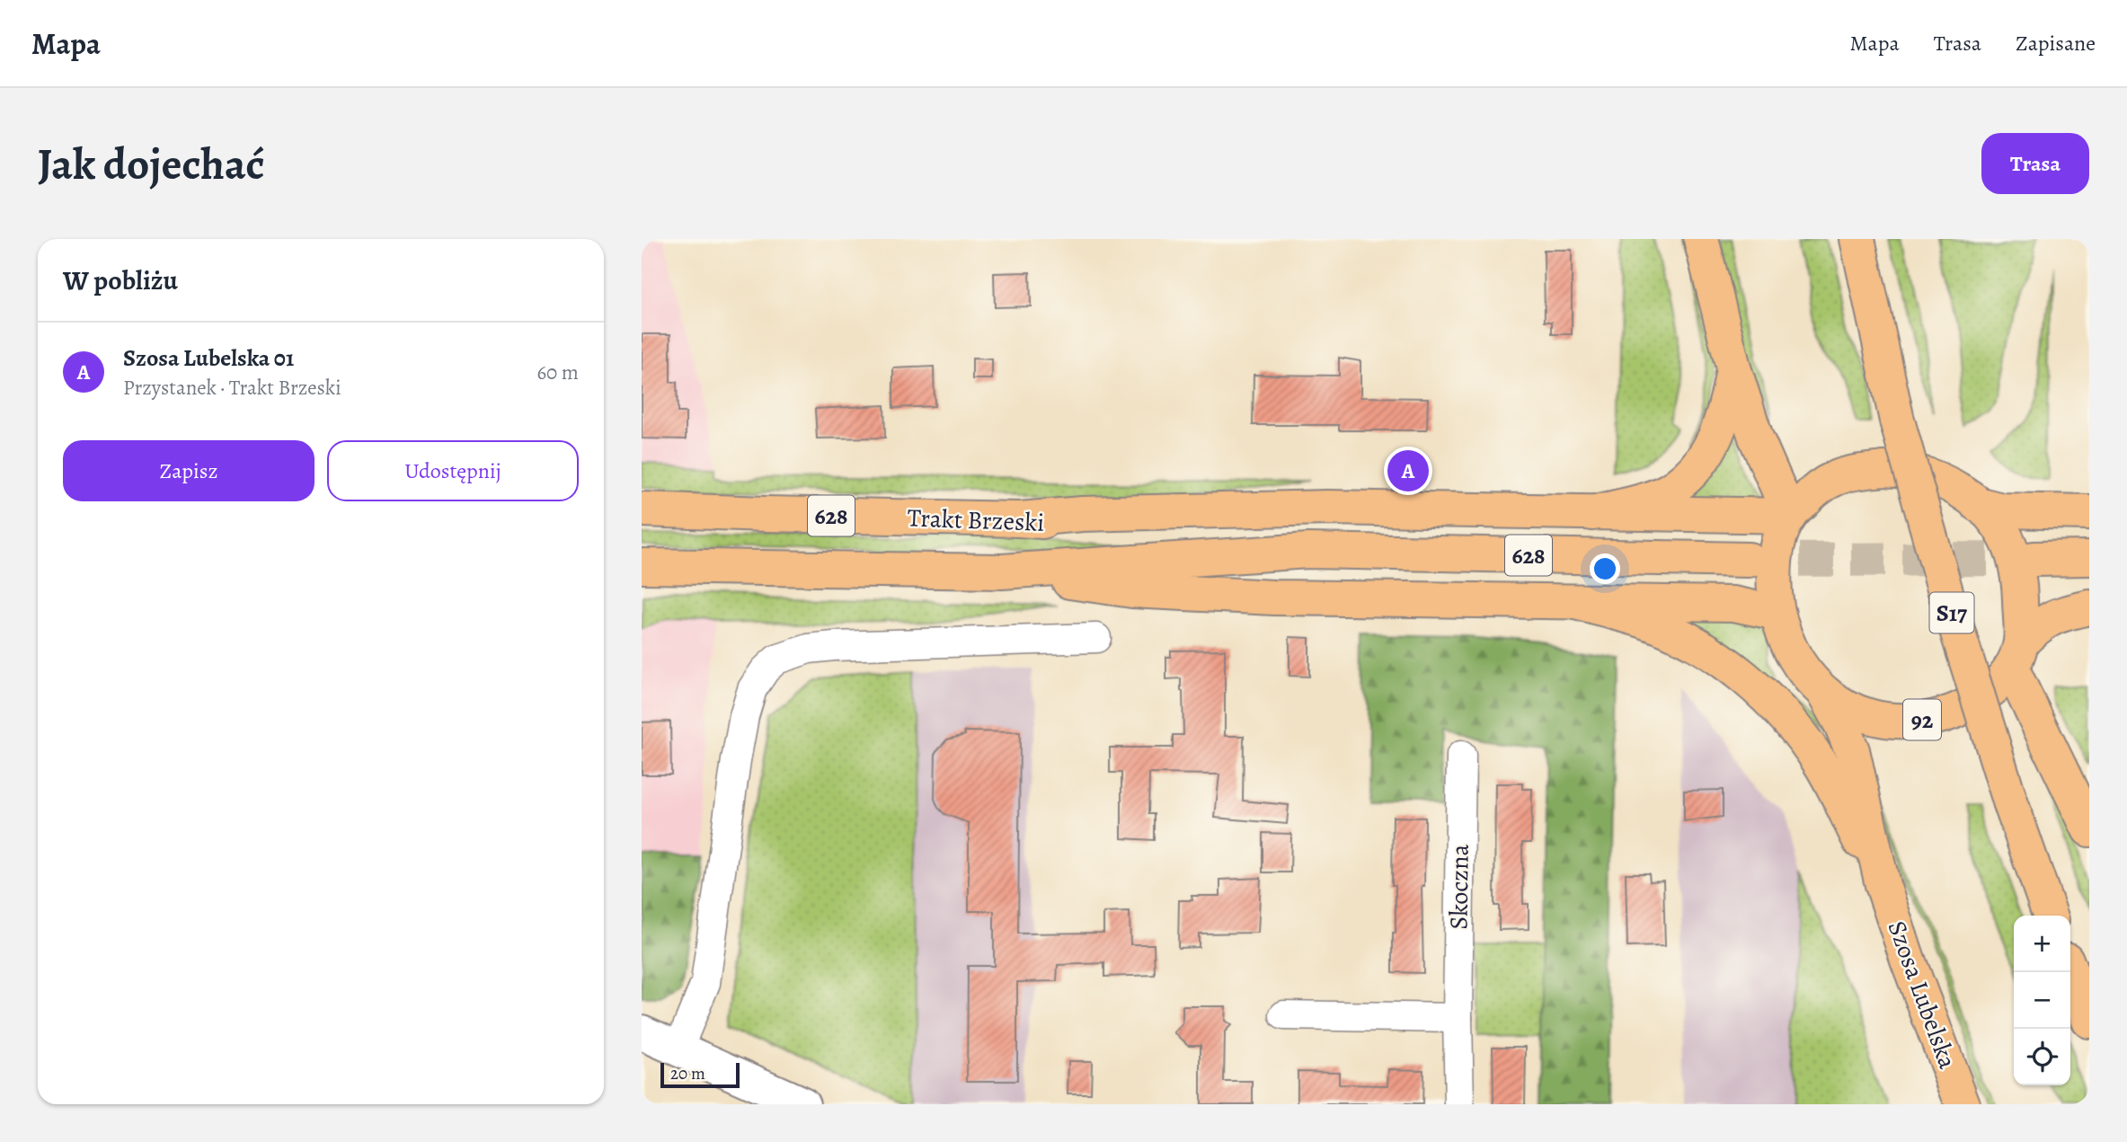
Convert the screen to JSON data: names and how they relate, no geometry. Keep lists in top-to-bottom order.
{
  "streets": {
    "main road": [
      "628",
      "Trakt Brzeski",
      "S17",
      "92",
      "Szosa Lubelska"
    ],
    "street": ["Skoczna"]
  },
  "scale_bar": "20 m",
  "page": {
    "header": "Mapa",
    "nav": ["Mapa", "Trasa", "Zapisane"],
    "buttons": [
      "Trasa",
      ["Zapisz", "Udostępnij"]
    ],
    "title": "Jak dojechać",
    "heading": "W pobliżu",
    "list": [
      {
        "mark": "A",
        "name": "Szosa Lubelska 01",
        "note": "Przystanek · Trakt Brzeski",
        "value": "60 m"
      }
    ],
    "pins": "A",
    "map_buttons": ["+", "−"],
    "scale": "20 m"
  }
}
